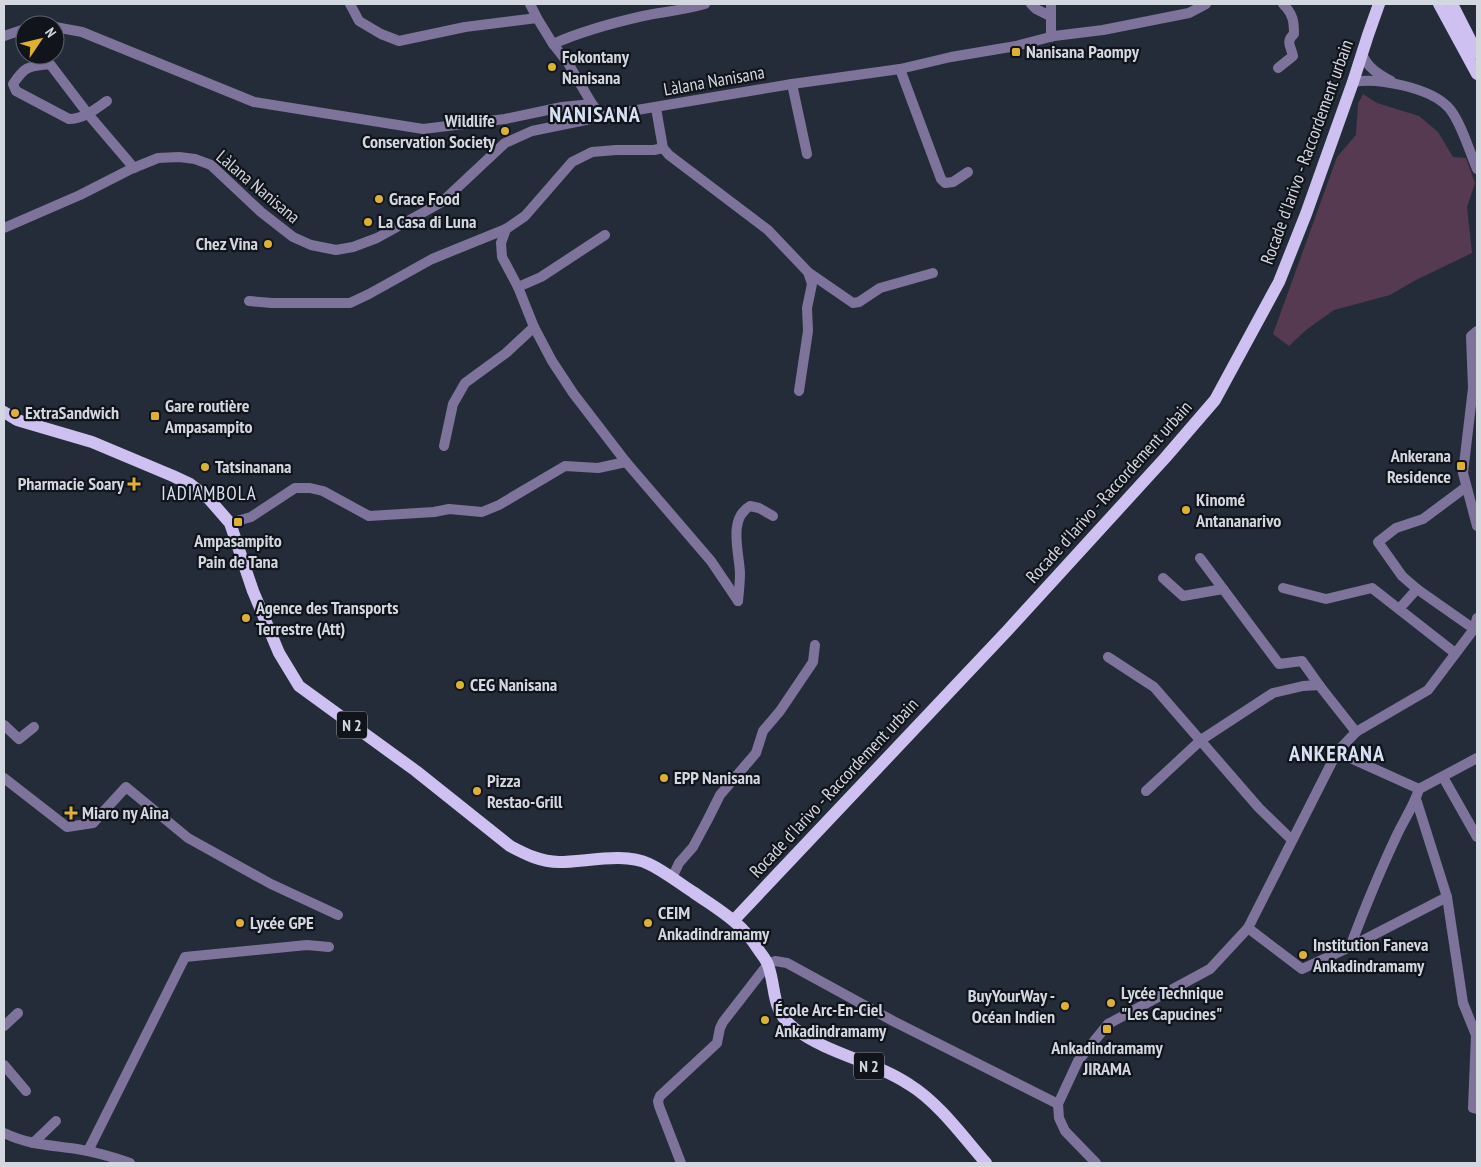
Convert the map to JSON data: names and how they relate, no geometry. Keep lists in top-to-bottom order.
{
  "streets": {
    "main road": ["Rocade d'Iarivo - Raccordement urbain", "N 2"],
    "street": ["Làlana Nanisana"]
  },
  "crossings": [
    ["Rocade d'Iarivo - Raccordement urbain", "N 2"]
  ],
  "districts": ["NANISANA", "IADIAMBOLA", "ANKERANA"],
  "places": {
    "transit": [
      "Nanisana Paompy",
      "Gare routière Ampasampito",
      "Ankerana Residence",
      "Ampasampito Pain de Tana",
      "Ankadindramamy JIRAMA"
    ],
    "other": [
      "Fokontany Nanisana",
      "Wildlife Conservation Society",
      "Grace Food",
      "La Casa di Luna",
      "Chez Vina",
      "ExtraSandwich",
      "Tatsinanana",
      "Kinomé Antananarivo",
      "Agence des Transports Terrestre (Att)",
      "CEG Nanisana",
      "EPP Nanisana",
      "Pizza Restao-Grill",
      "Lycée GPE",
      "CEIM Ankadindramamy",
      "Institution Faneva Ankadindramamy",
      "Lycée Technique \"Les Capucines\"",
      "BuyYourWay - Océan Indien",
      "École Arc-En-Ciel Ankadindramamy"
    ],
    "health": ["Pharmacie Soary", "Miaro ny Aina"]
  },
  "north": "top right"
}
